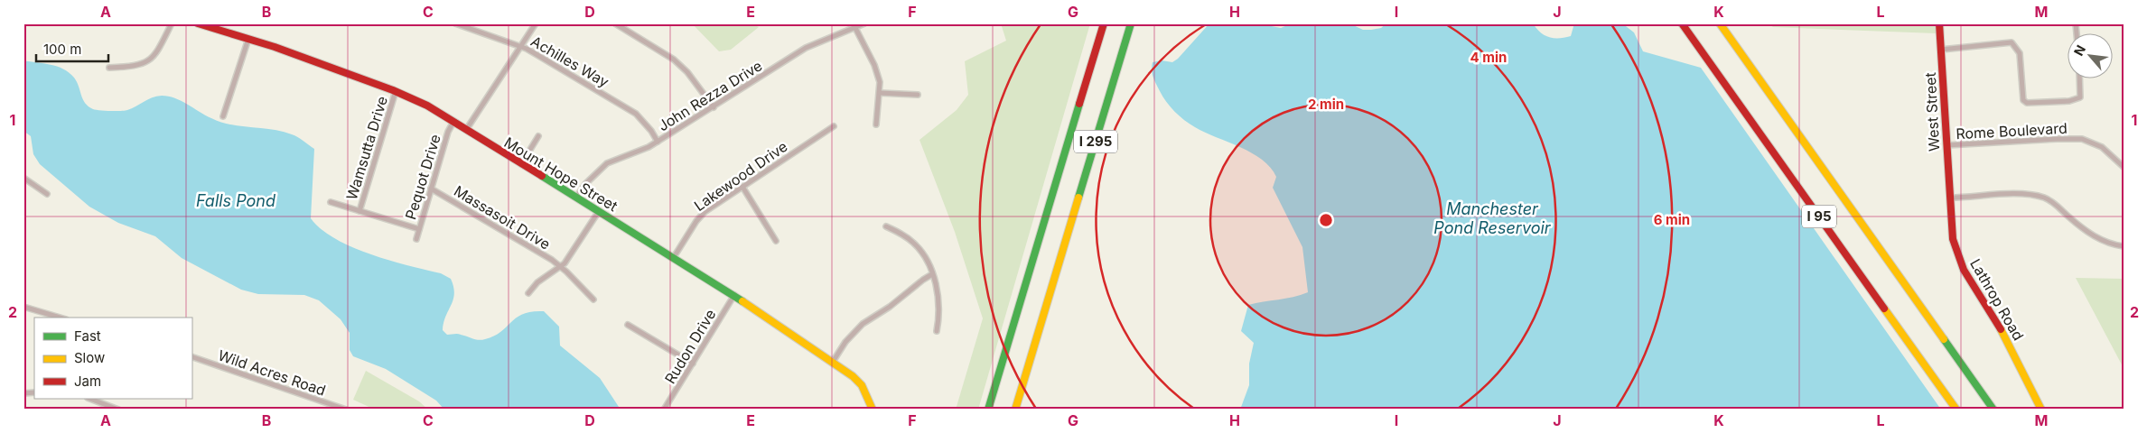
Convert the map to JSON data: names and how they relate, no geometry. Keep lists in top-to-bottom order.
{
  "streets": {
    "main road": [
      "West Street",
      "I 295",
      "Mount Hope Street",
      "I 95",
      "Lathrop Road"
    ],
    "street": [
      "Achilles Way",
      "John Rezza Drive",
      "Rome Boulevard",
      "Wamsutta Drive",
      "Lakewood Drive",
      "Pequot Drive",
      "Massasoit Drive",
      "Rudon Drive",
      "Wild Acres Road"
    ]
  },
  "crossings": [
    ["Achilles Way", "John Rezza Drive"],
    ["John Rezza Drive", "Mount Hope Street"],
    ["West Street", "Rome Boulevard"],
    ["West Street", "Lathrop Road"],
    ["Wamsutta Drive", "Mount Hope Street"],
    ["Mount Hope Street", "Lakewood Drive"],
    ["Mount Hope Street", "Pequot Drive"],
    ["Mount Hope Street", "Rudon Drive"],
    ["Pequot Drive", "Massasoit Drive"]
  ],
  "water": ["Falls Pond", "Manchester Pond Reservoir"],
  "legend": ["Fast", "Slow", "Jam"],
  "scale_bar": "100 m",
  "north": "top left",
  "grid": {
    "columns": [
      "A",
      "B",
      "C",
      "D",
      "E",
      "F",
      "G",
      "H",
      "I",
      "J",
      "K",
      "L",
      "M"
    ],
    "rows": ["1", "2"]
  },
  "rings": ["4 min", "2 min", "6 min"]
}
